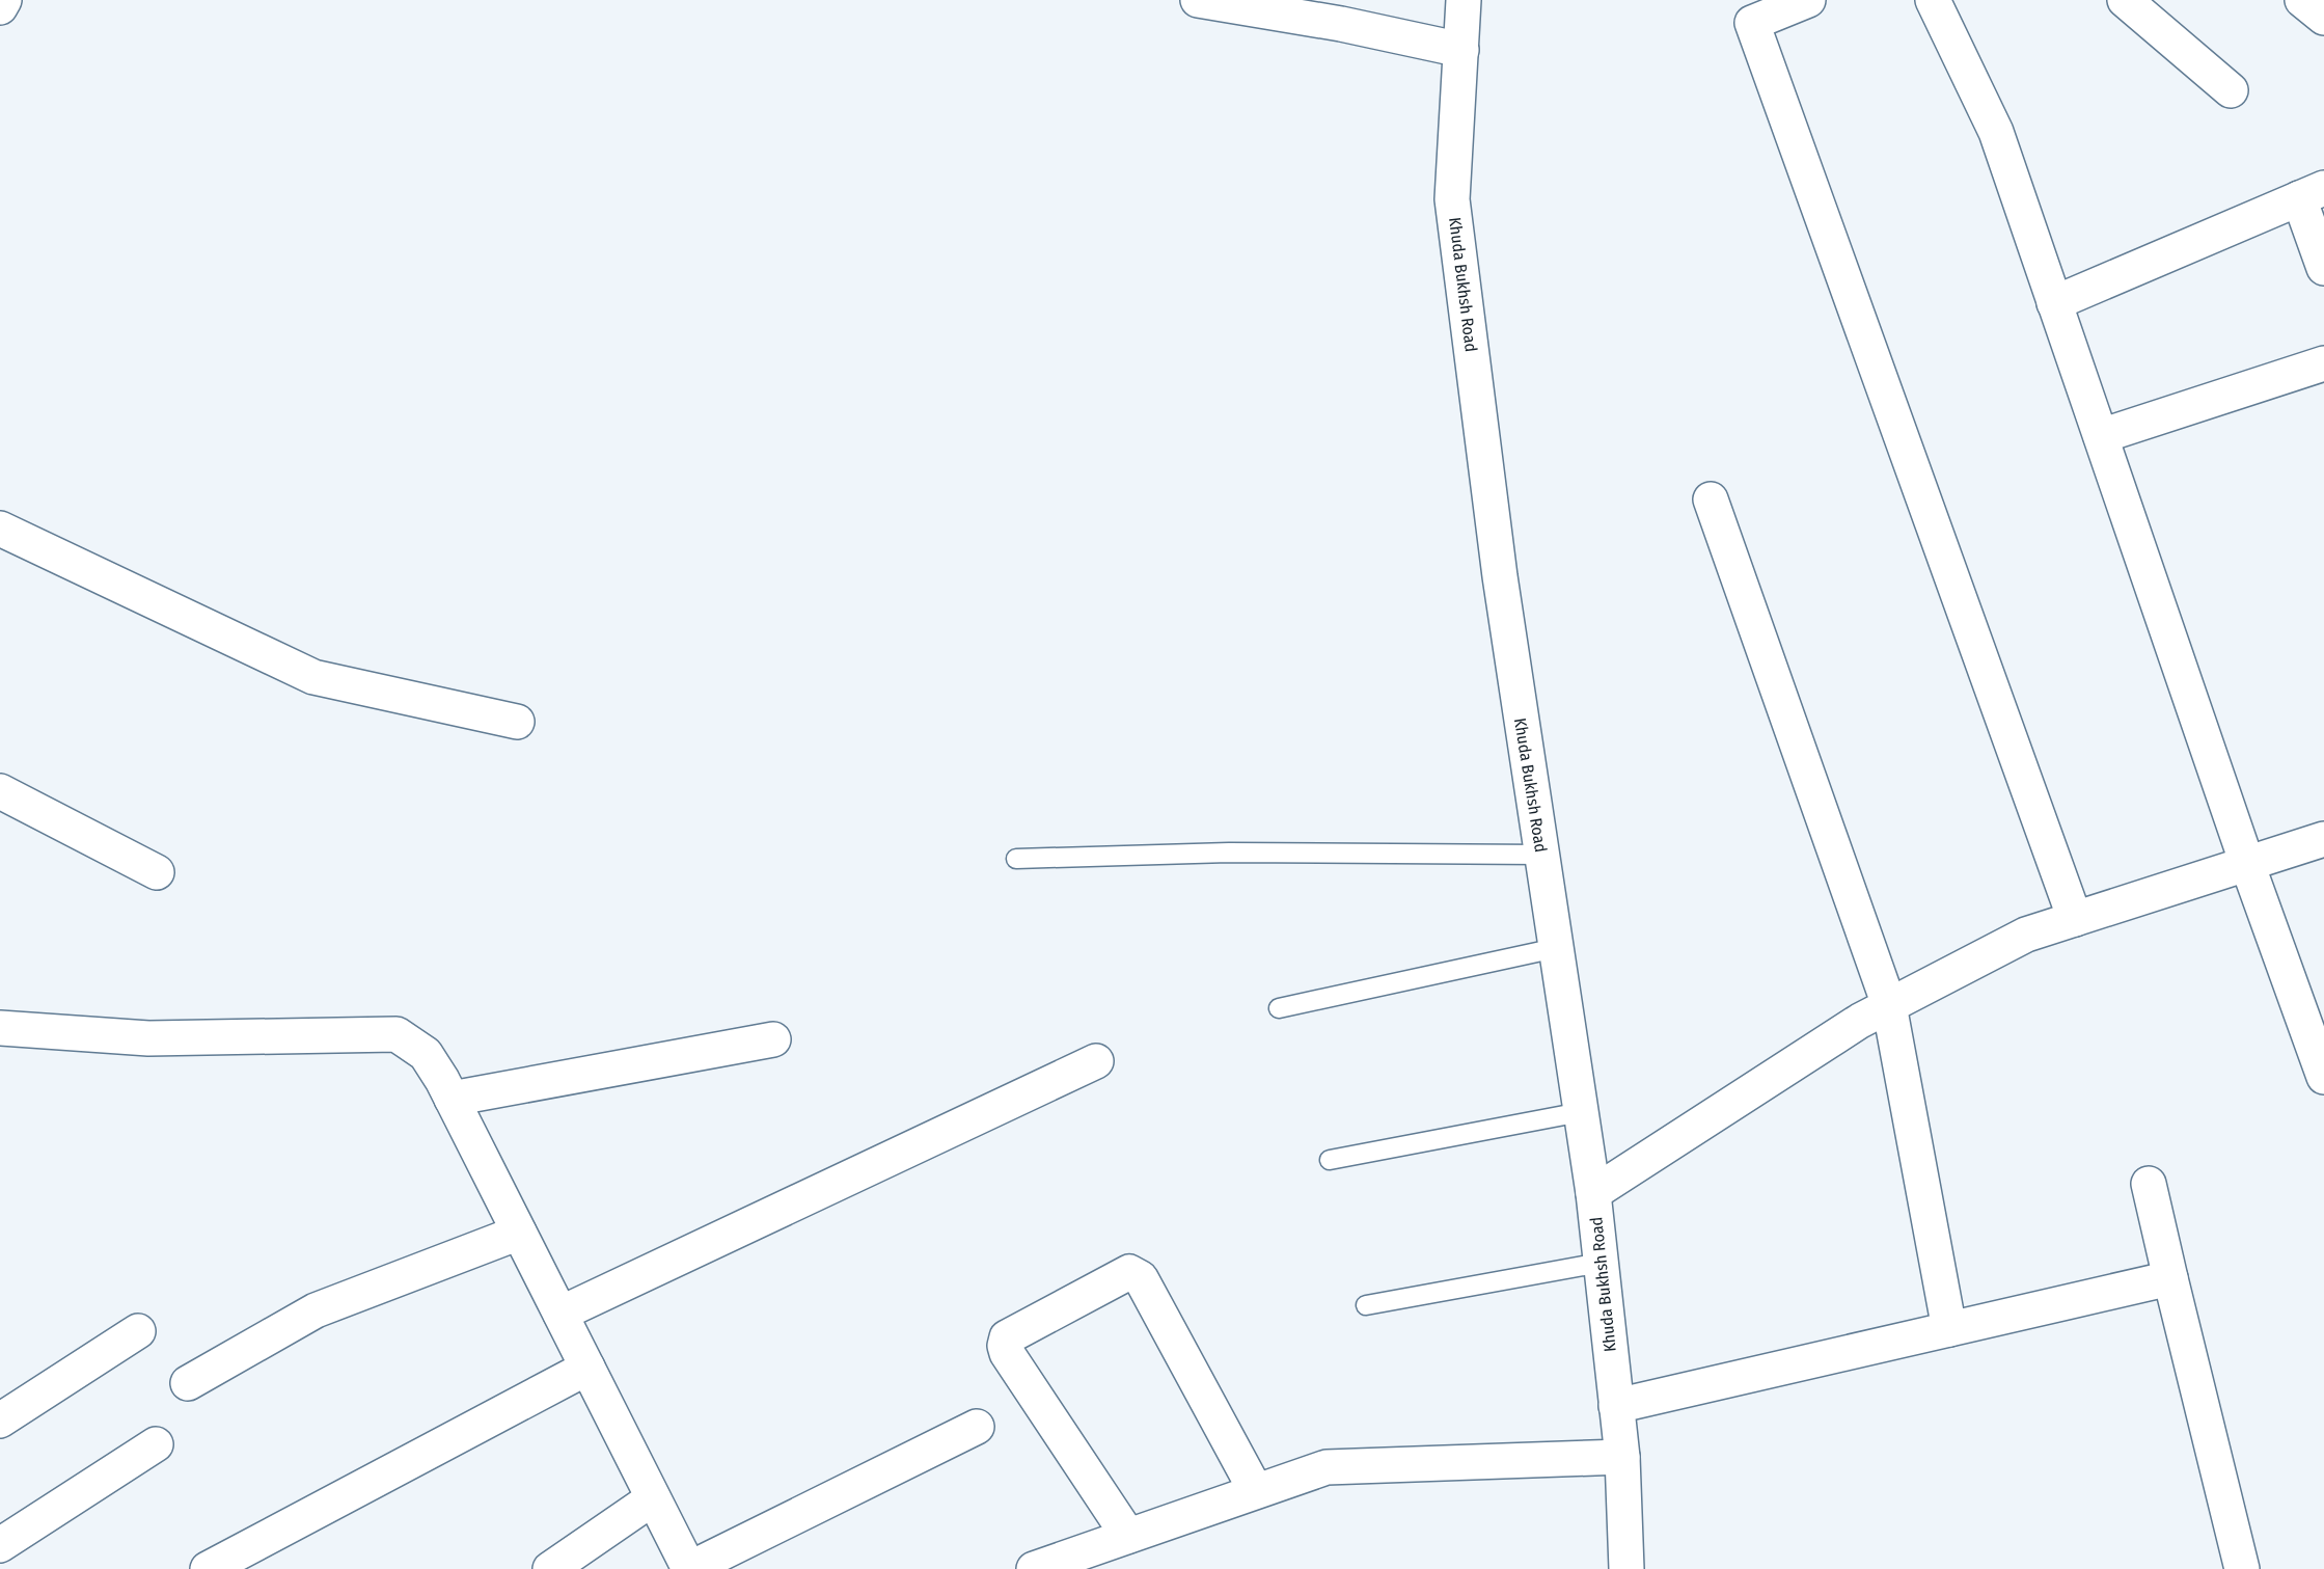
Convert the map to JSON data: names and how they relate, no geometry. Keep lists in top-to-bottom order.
{
  "streets": {
    "street": ["Khuda Bukhsh Road"]
  }
}
